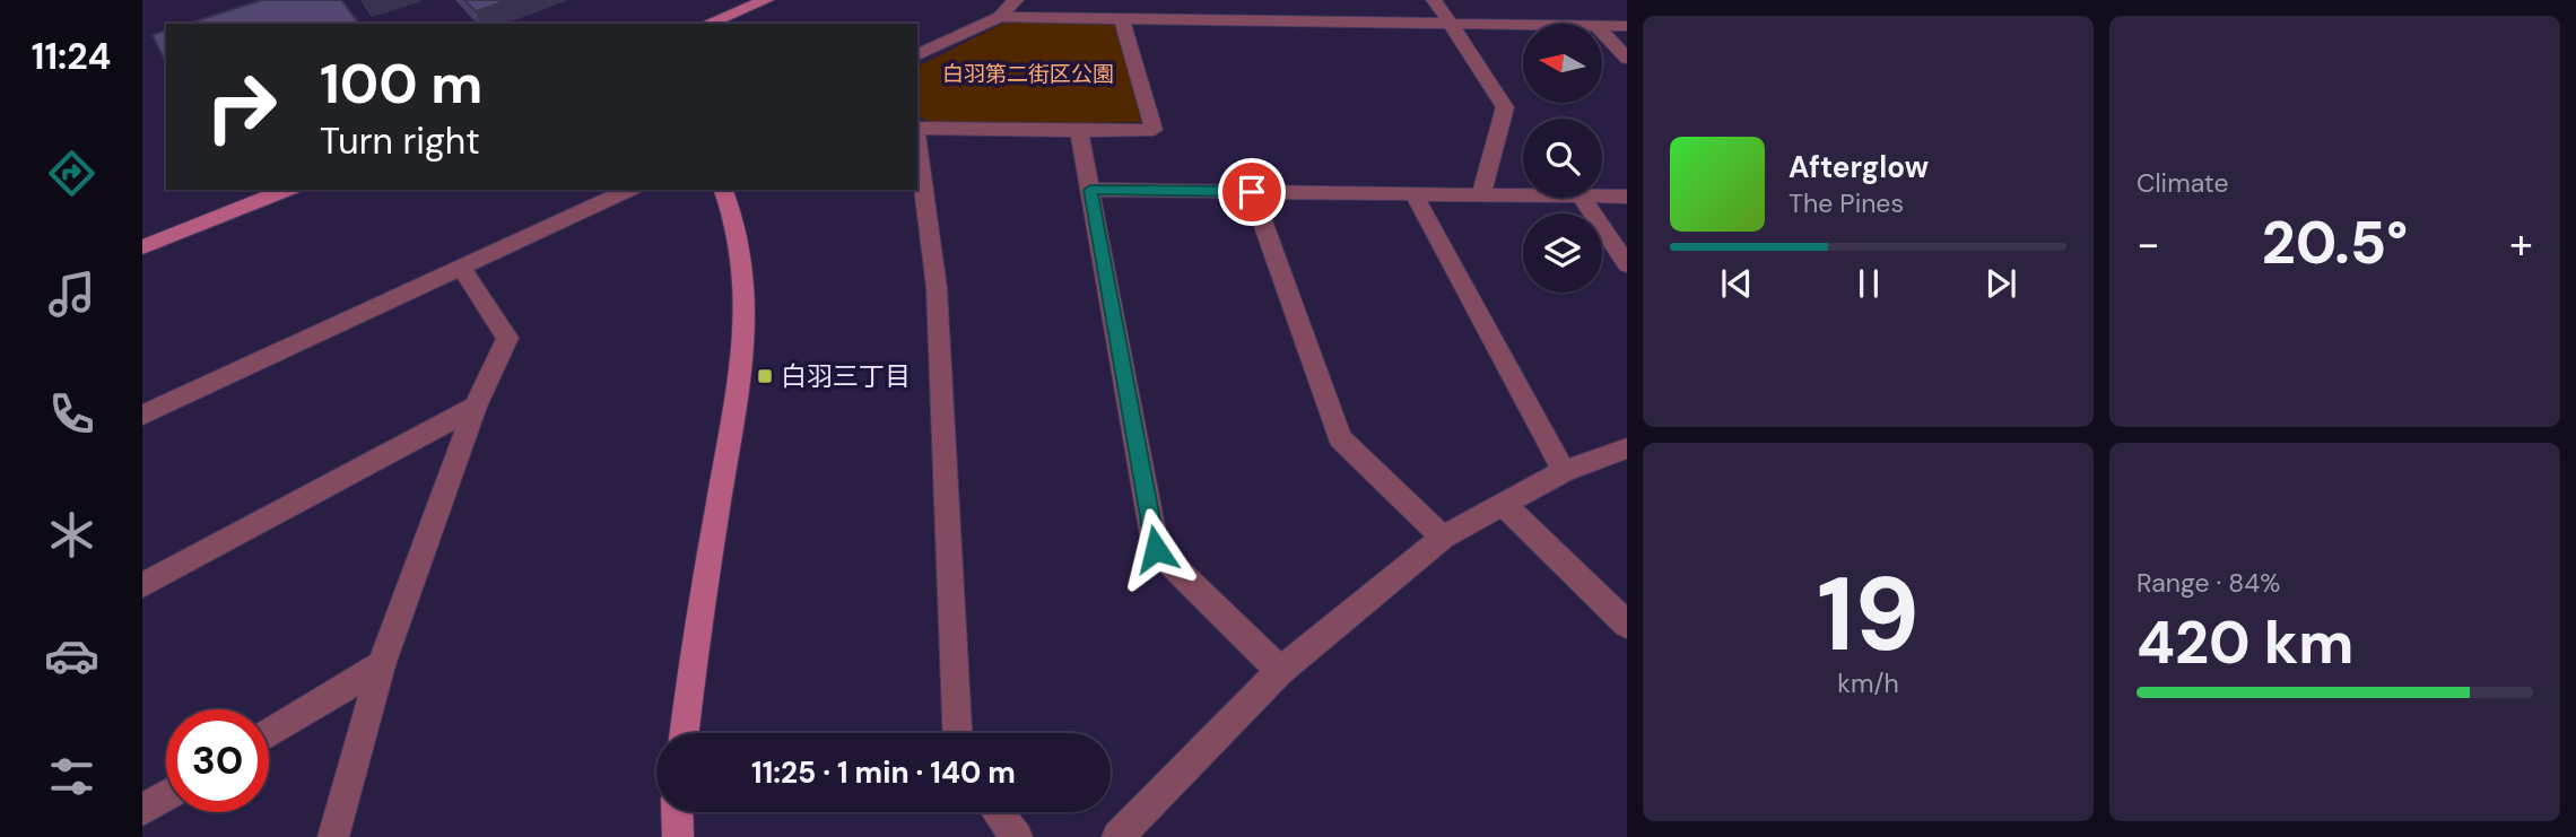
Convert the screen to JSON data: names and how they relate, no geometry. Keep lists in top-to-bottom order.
{
  "parks": ["白羽第二街区公園"],
  "places": {
    "transit": ["白羽三丁目"]
  },
  "north": "left",
  "page": {
    "tabs": "11:24",
    "tile": [
      "Climate",
      ["19", "km/h"],
      ["Range · 84%", "420 km"]
    ],
    "turn": ["100 m", "Turn right"],
    "song": ["Afterglow", "The Pines"],
    "heat": ["−", "20.5°", "+"],
    "limit": "30",
    "trip": "11:25 · 1 min · 140 m"
  }
}
